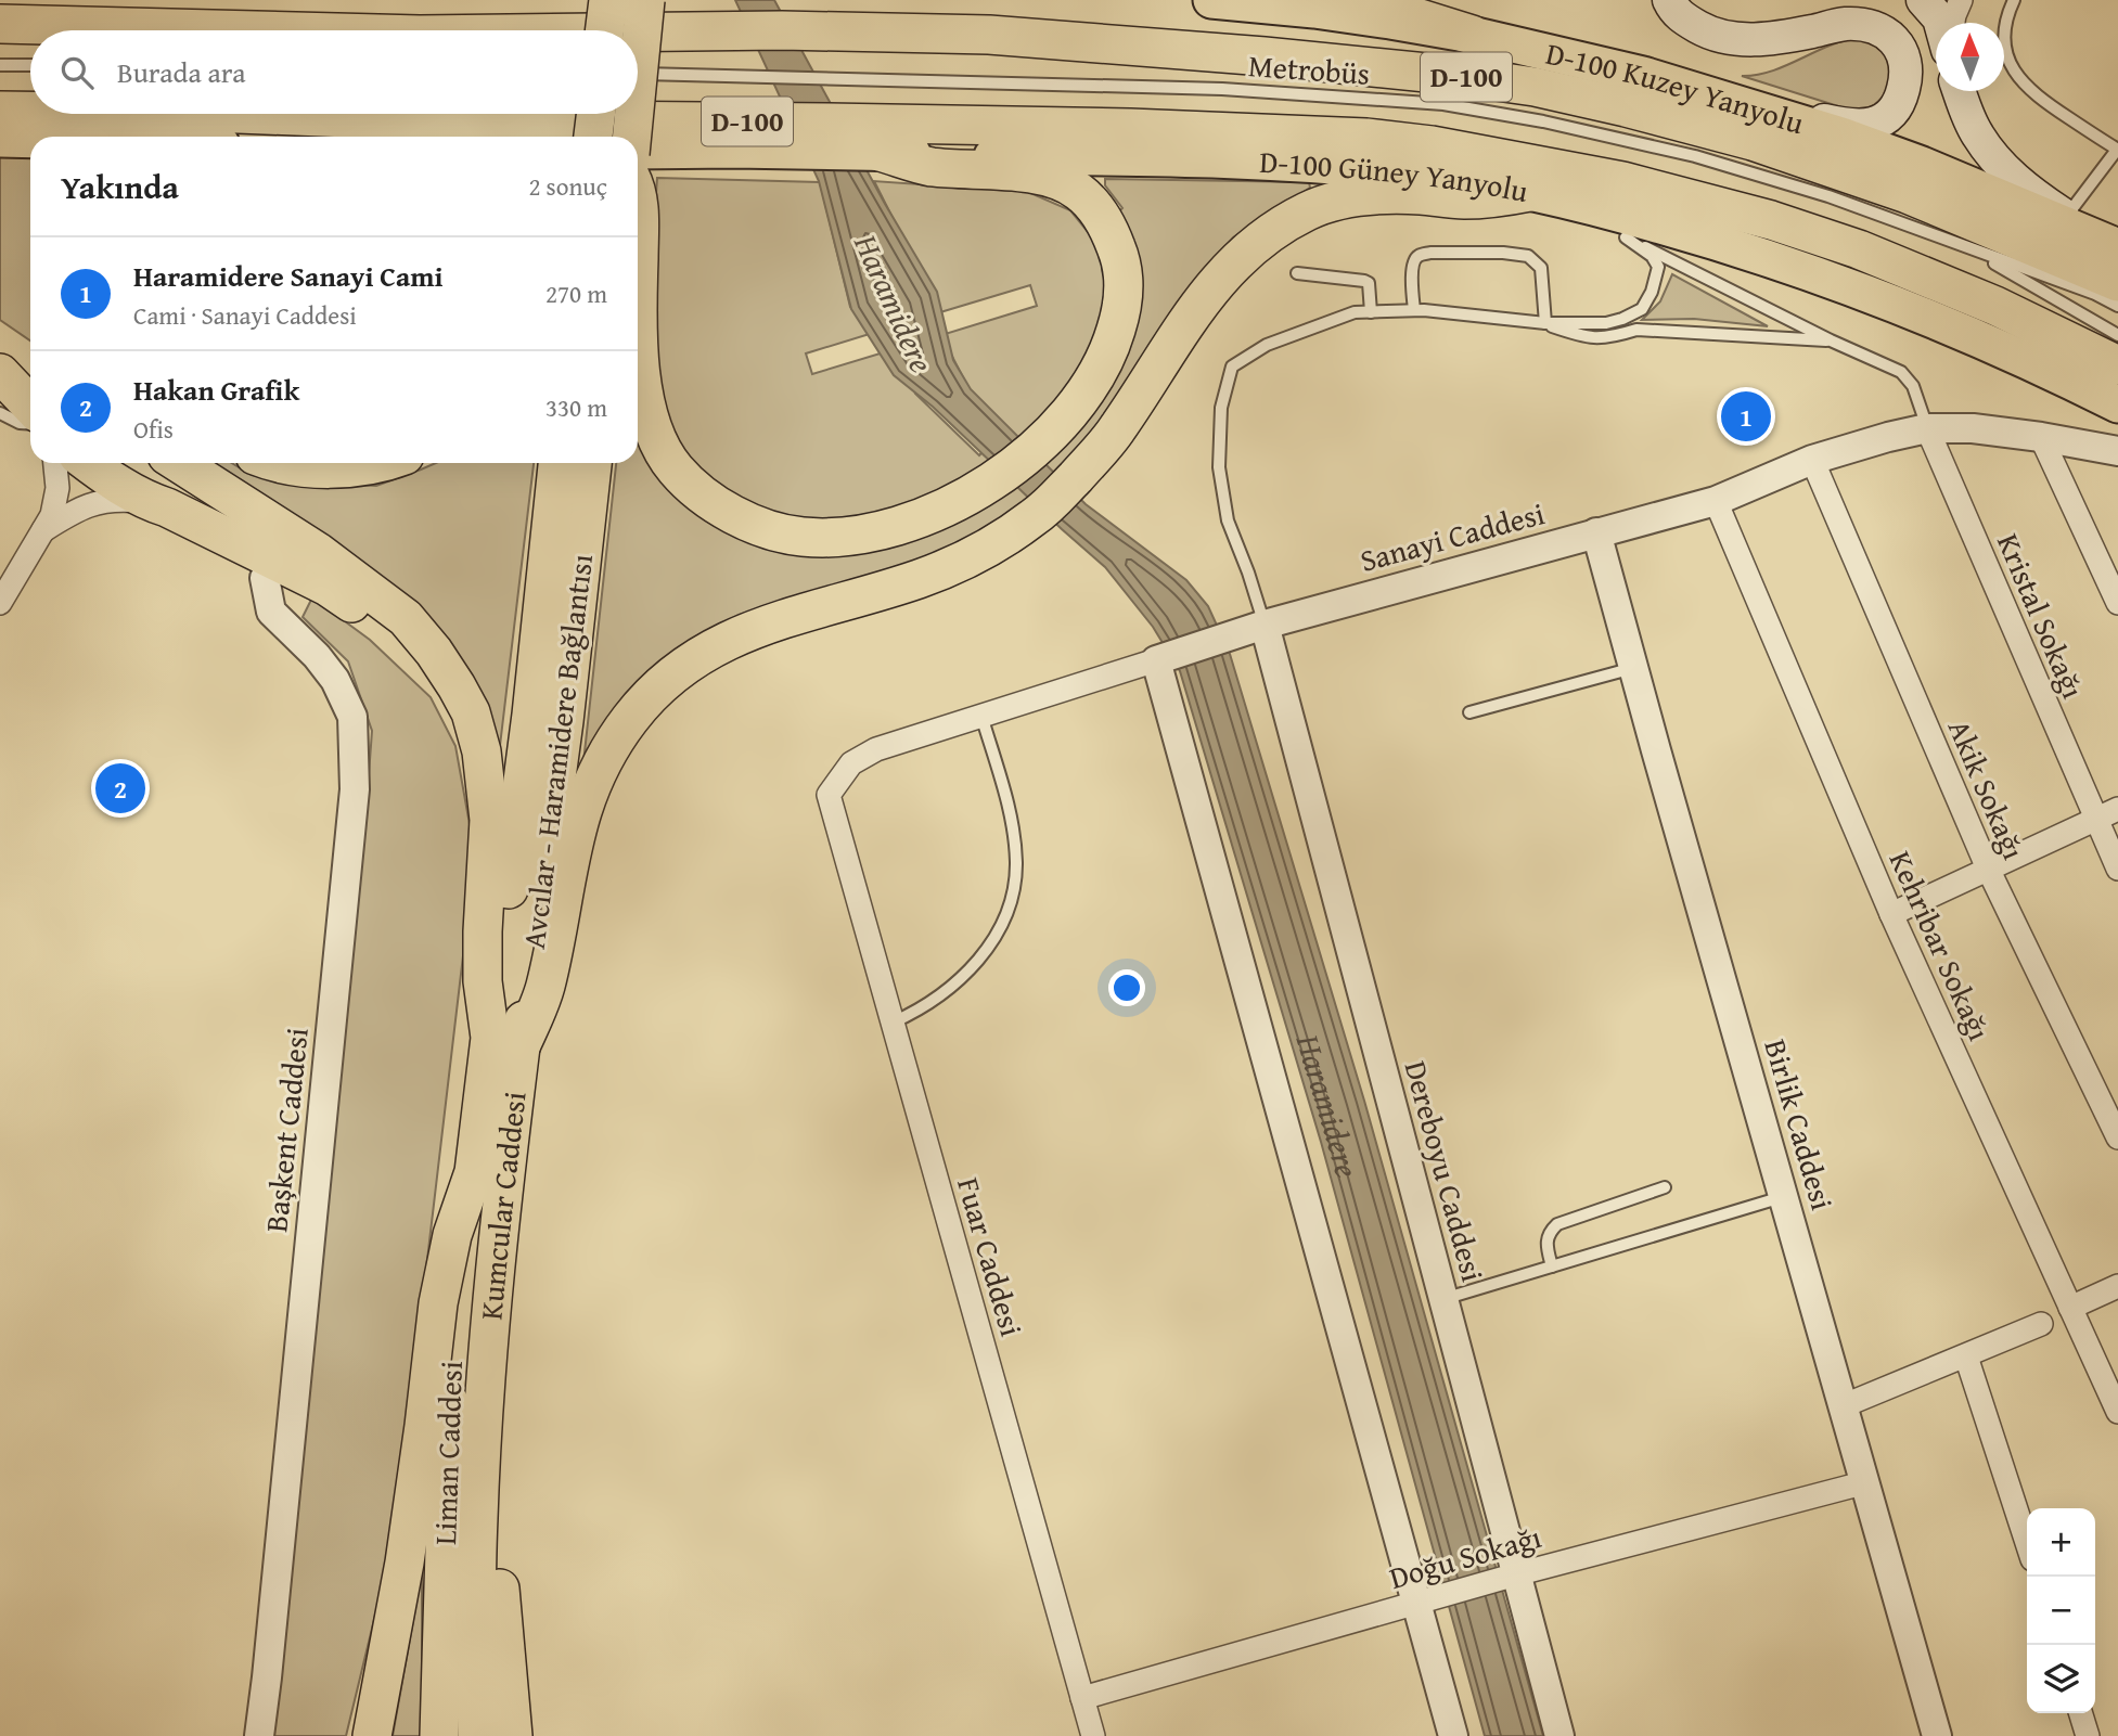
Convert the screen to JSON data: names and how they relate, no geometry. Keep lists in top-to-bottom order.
{
  "streets": {
    "highway": [
      "D-100",
      "Avcılar - Haramidere Bağlantısı",
      "Kumcular Caddesi",
      "Liman Caddesi"
    ],
    "main road": ["D-100 Kuzey Yanyolu", "D-100 Güney Yanyolu"],
    "street": [
      "Sanayi Caddesi",
      "Kristal Sokağı",
      "Akik Sokağı",
      "Kehribar Sokağı",
      "Birlik Caddesi",
      "Başkent Caddesi",
      "Dereboyu Caddesi",
      "Fuar Caddesi",
      "Doğu Sokağı"
    ],
    "lane": ["Metrobüs"]
  },
  "crossings": [
    ["Sanayi Caddesi", "Kristal Sokağı"],
    ["Sanayi Caddesi", "Akik Sokağı"],
    ["Sanayi Caddesi", "Kehribar Sokağı"],
    ["Sanayi Caddesi", "Birlik Caddesi"],
    ["Sanayi Caddesi", "Dereboyu Caddesi"],
    ["Sanayi Caddesi", "Fuar Caddesi"],
    ["Avcılar - Haramidere Bağlantısı", "Kumcular Caddesi"],
    ["Birlik Caddesi", "Doğu Sokağı"],
    ["Dereboyu Caddesi", "Doğu Sokağı"],
    ["Kumcular Caddesi", "Liman Caddesi"],
    ["Fuar Caddesi", "Doğu Sokağı"]
  ],
  "water": ["Haramidere"],
  "north": "top",
  "page": {
    "search": "Burada ara",
    "heading": ["Yakında", "2 sonuç"],
    "list": [
      {
        "mark": "1",
        "name": "Haramidere Sanayi Cami",
        "note": "Cami · Sanayi Caddesi",
        "value": "270 m"
      },
      {
        "mark": "2",
        "name": "Hakan Grafik",
        "note": "Ofis",
        "value": "330 m"
      }
    ],
    "pins": ["1", "2"],
    "map_buttons": ["+", "−"]
  }
}
